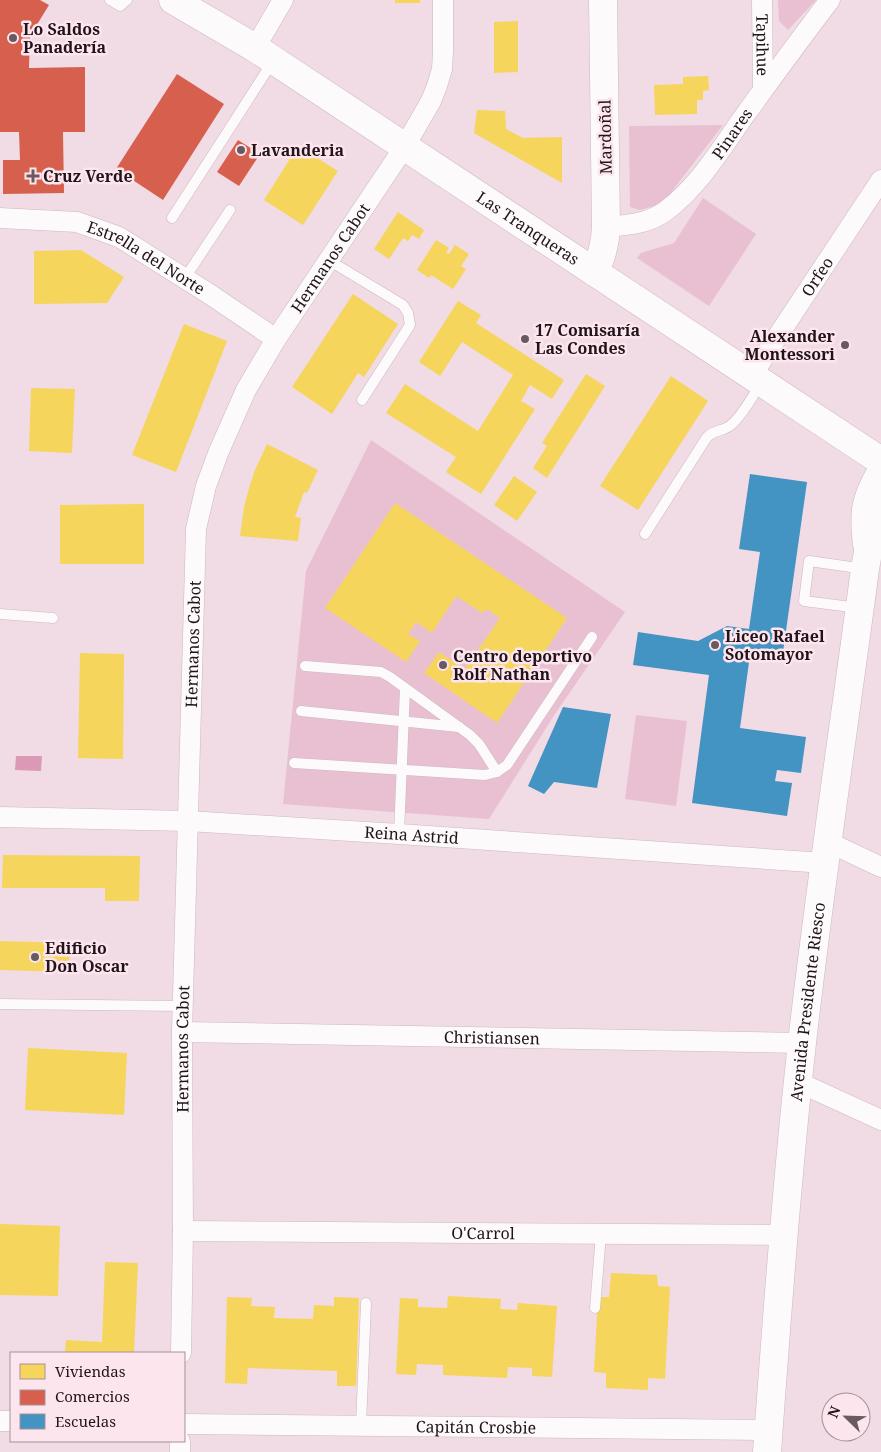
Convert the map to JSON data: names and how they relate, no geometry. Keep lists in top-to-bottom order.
{
  "streets": {
    "main road": ["Mardoñal", "Las Tranqueras", "Avenida Presidente Riesco"],
    "street": [
      "Tapihue",
      "Pinares",
      "Hermanos Cabot",
      "Estrella del Norte",
      "Orfeo",
      "Reina Astrid",
      "Christiansen",
      "O'Carrol",
      "Capitán Crosbie"
    ]
  },
  "crossings": [
    ["Tapihue", "Pinares"],
    ["Pinares", "Mardoñal"],
    ["Mardoñal", "Las Tranqueras"],
    ["Las Tranqueras", "Hermanos Cabot"],
    ["Las Tranqueras", "Orfeo"],
    ["Hermanos Cabot", "Estrella del Norte"],
    ["Hermanos Cabot", "Reina Astrid"],
    ["Hermanos Cabot", "Christiansen"],
    ["Hermanos Cabot", "O'Carrol"],
    ["Reina Astrid", "Avenida Presidente Riesco"],
    ["Avenida Presidente Riesco", "Christiansen"],
    ["Avenida Presidente Riesco", "O'Carrol"],
    ["Avenida Presidente Riesco", "Capitán Crosbie"]
  ],
  "places": {
    "other": [
      "Lo Saldos Panadería",
      "Lavanderia",
      "17 Comisaría Las Condes",
      "Alexander Montessori",
      "Liceo Rafael Sotomayor",
      "Centro deportivo Rolf Nathan",
      "Edificio Don Oscar"
    ],
    "health": ["Cruz Verde"]
  },
  "legend": ["Viviendas", "Comercios", "Escuelas"],
  "north": "top left"
}
